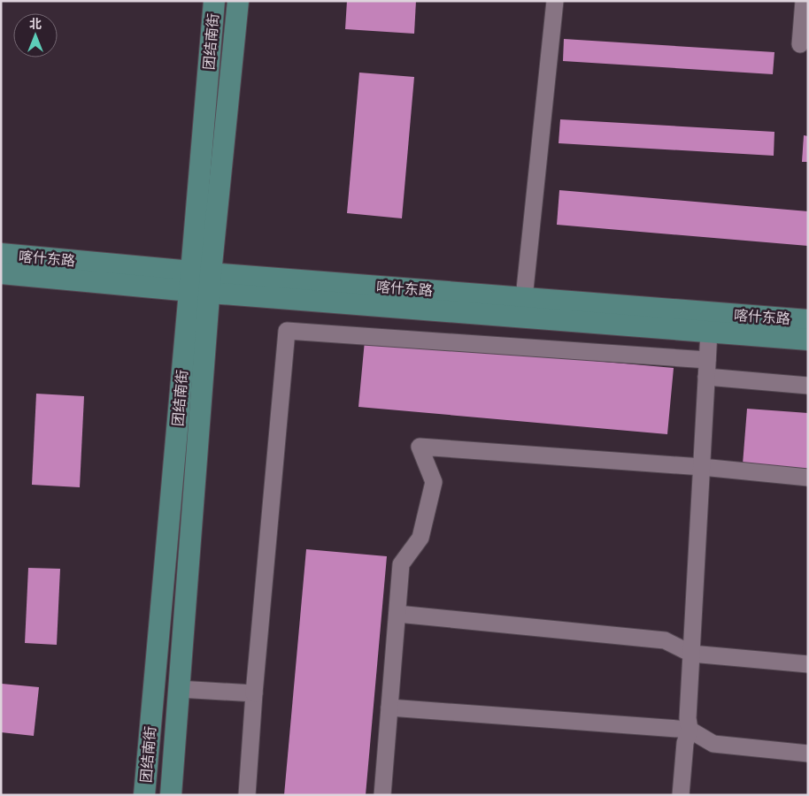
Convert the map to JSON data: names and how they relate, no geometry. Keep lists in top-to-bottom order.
{
  "streets": {
    "main road": ["团结南街", "喀什东路"]
  },
  "crossings": [
    ["团结南街", "喀什东路"]
  ],
  "north": "top"
}
